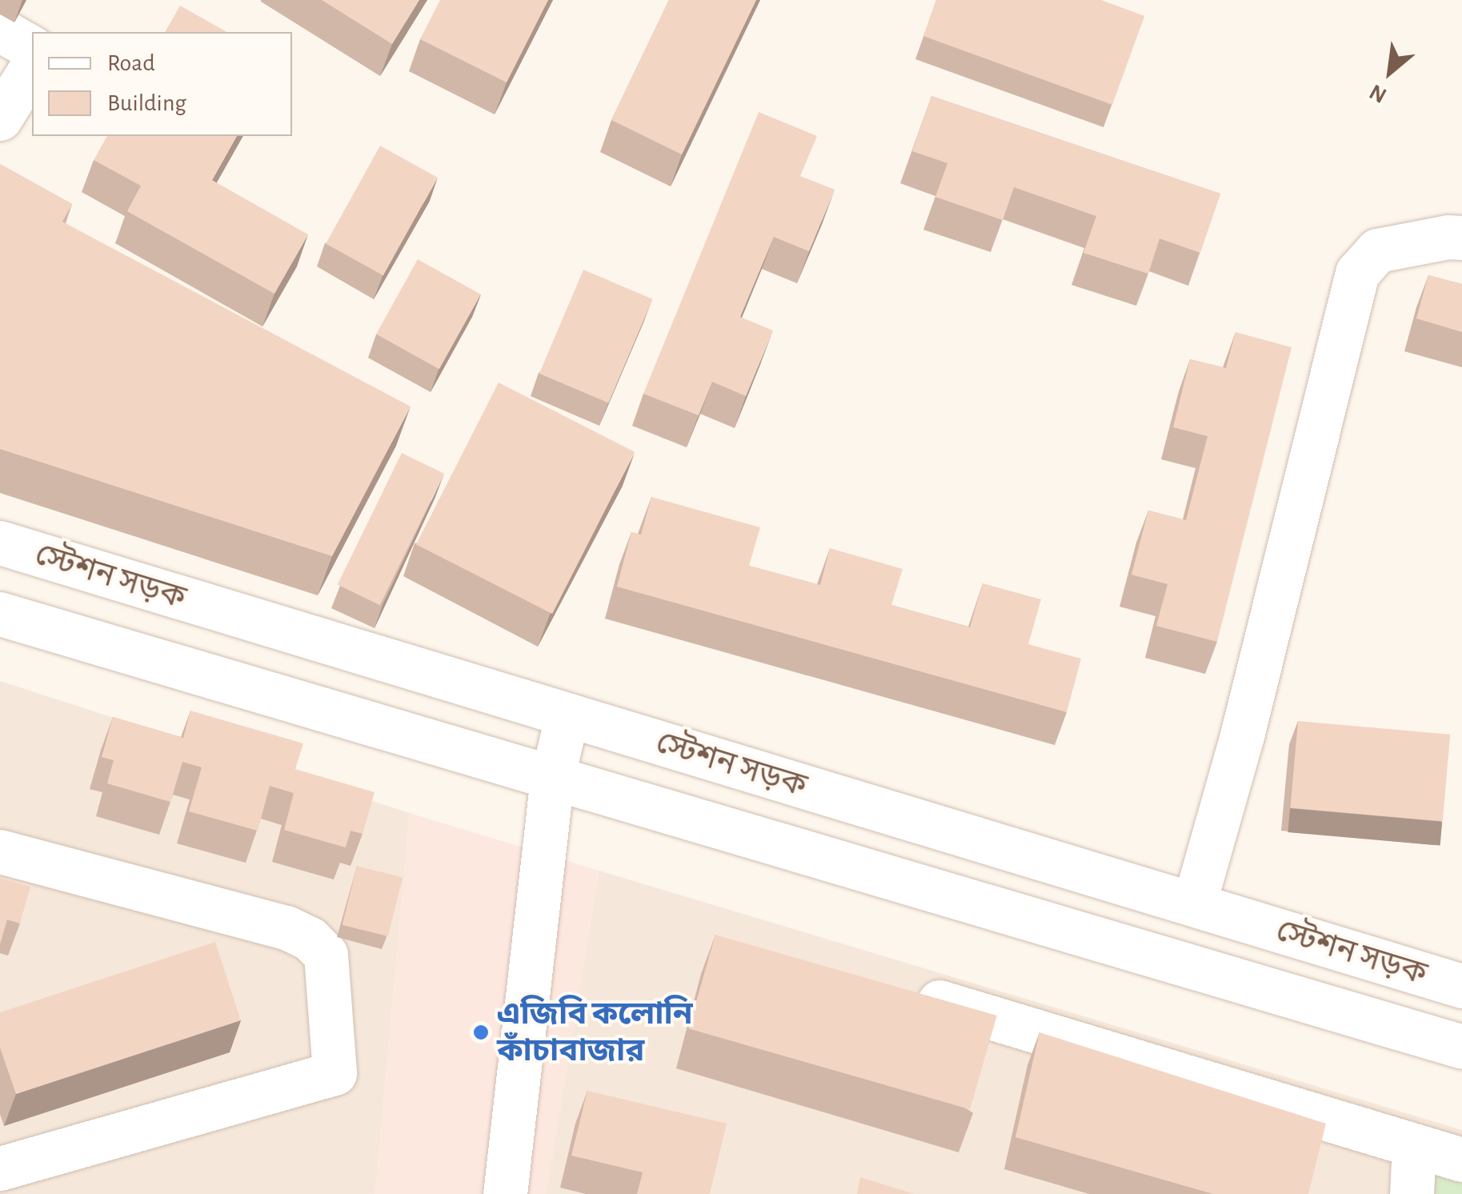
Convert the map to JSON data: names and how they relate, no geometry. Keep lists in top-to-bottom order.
{
  "streets": {
    "main road": ["স্টেশন সড়ক"]
  },
  "places": ["এজিবি কলোনি কাঁচাবাজার"],
  "legend": ["Road", "Building"],
  "north": "bottom left"
}
